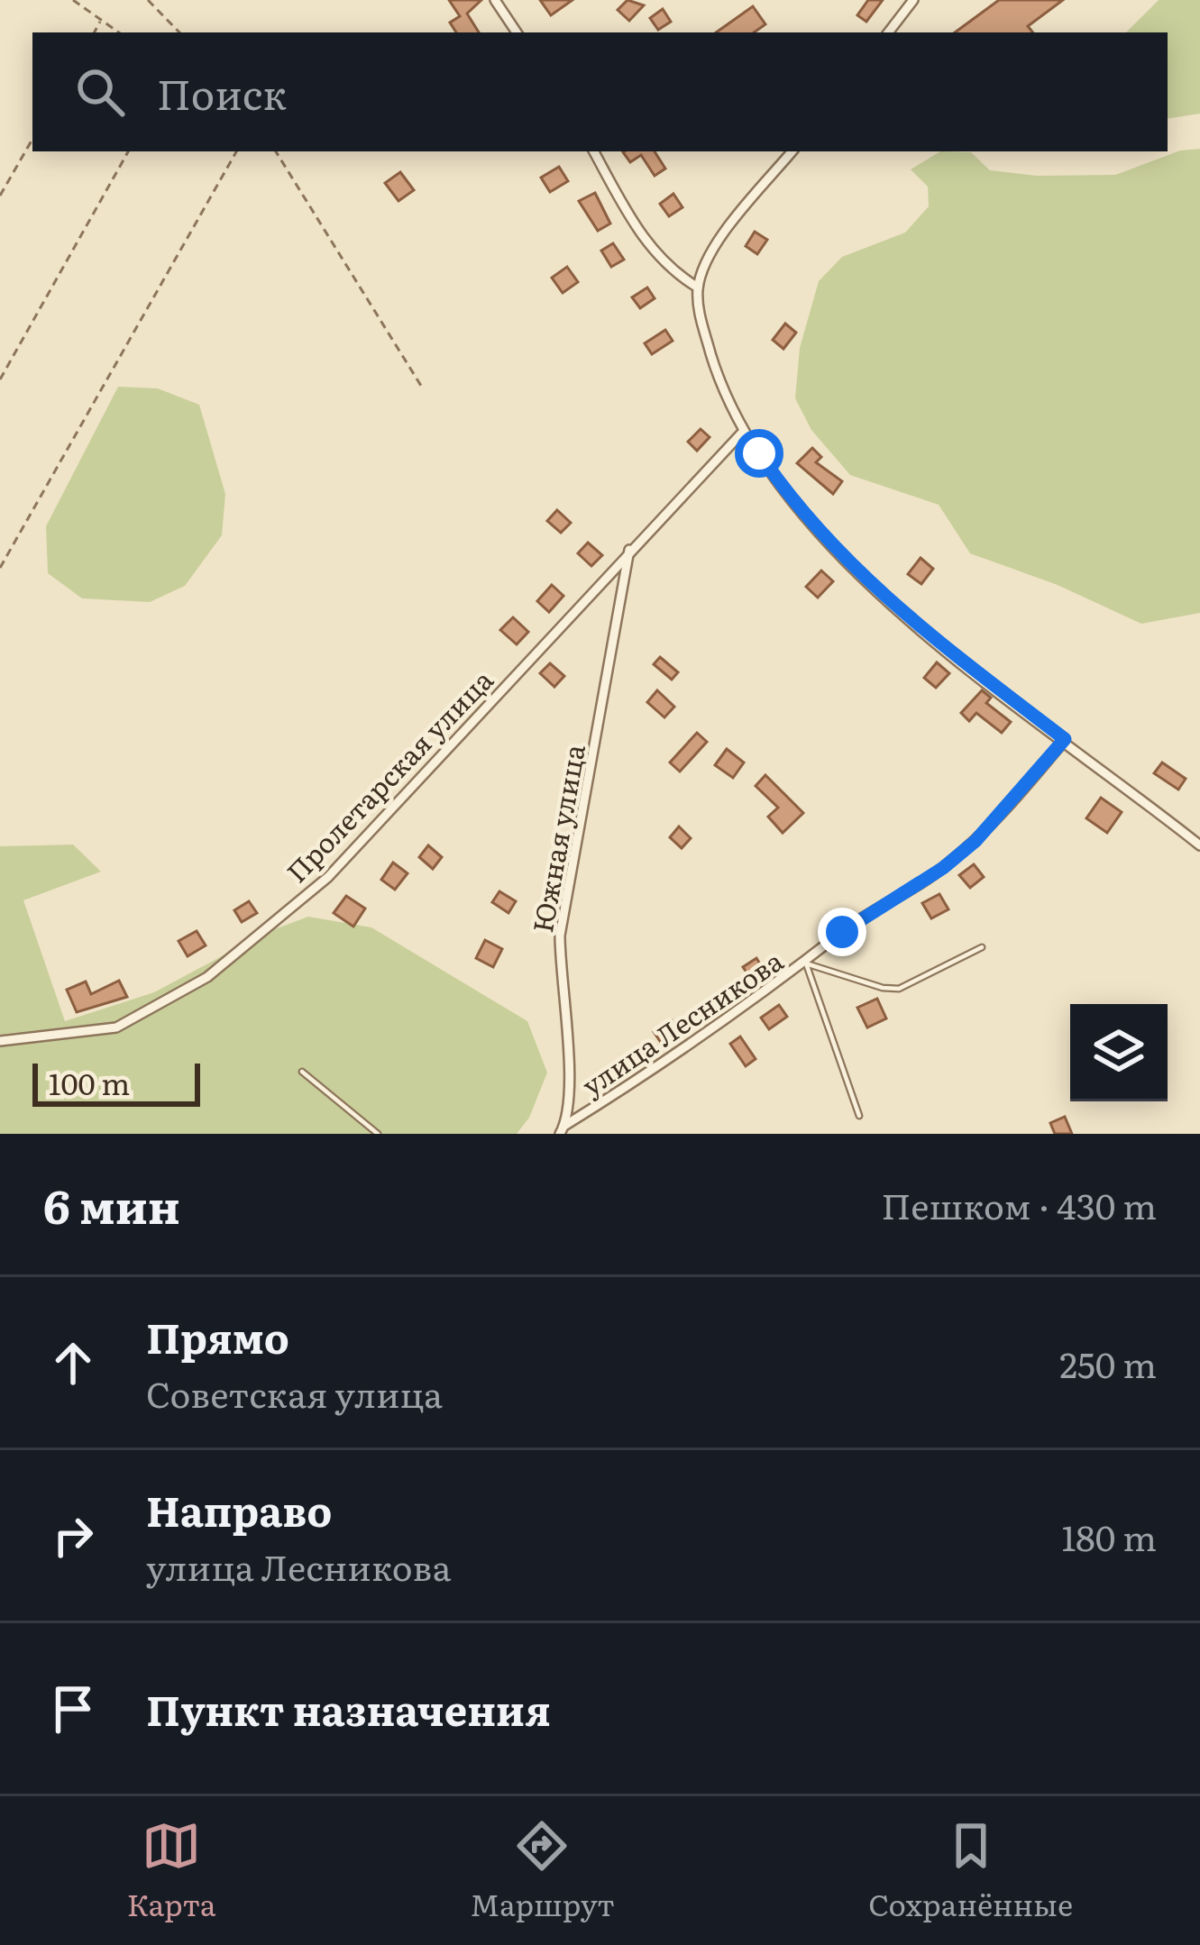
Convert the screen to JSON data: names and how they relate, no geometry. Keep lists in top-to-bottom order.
{
  "streets": {
    "street": ["Пролетарская улица", "Южная улица", "улица Лесникова"]
  },
  "crossings": [
    ["Пролетарская улица", "Южная улица"],
    ["Южная улица", "улица Лесникова"]
  ],
  "scale_bar": "100 m",
  "page": {
    "search": "Поиск",
    "scale": "100 m",
    "heading": ["6 мин", "Пешком · 430 m"],
    "list": [
      ["Прямо", "Советская улица", "250 m"],
      ["Направо", "улица Лесникова", "180 m"],
      "Пункт назначения"
    ],
    "nav": ["Карта", "Маршрут", "Сохранённые"]
  }
}
